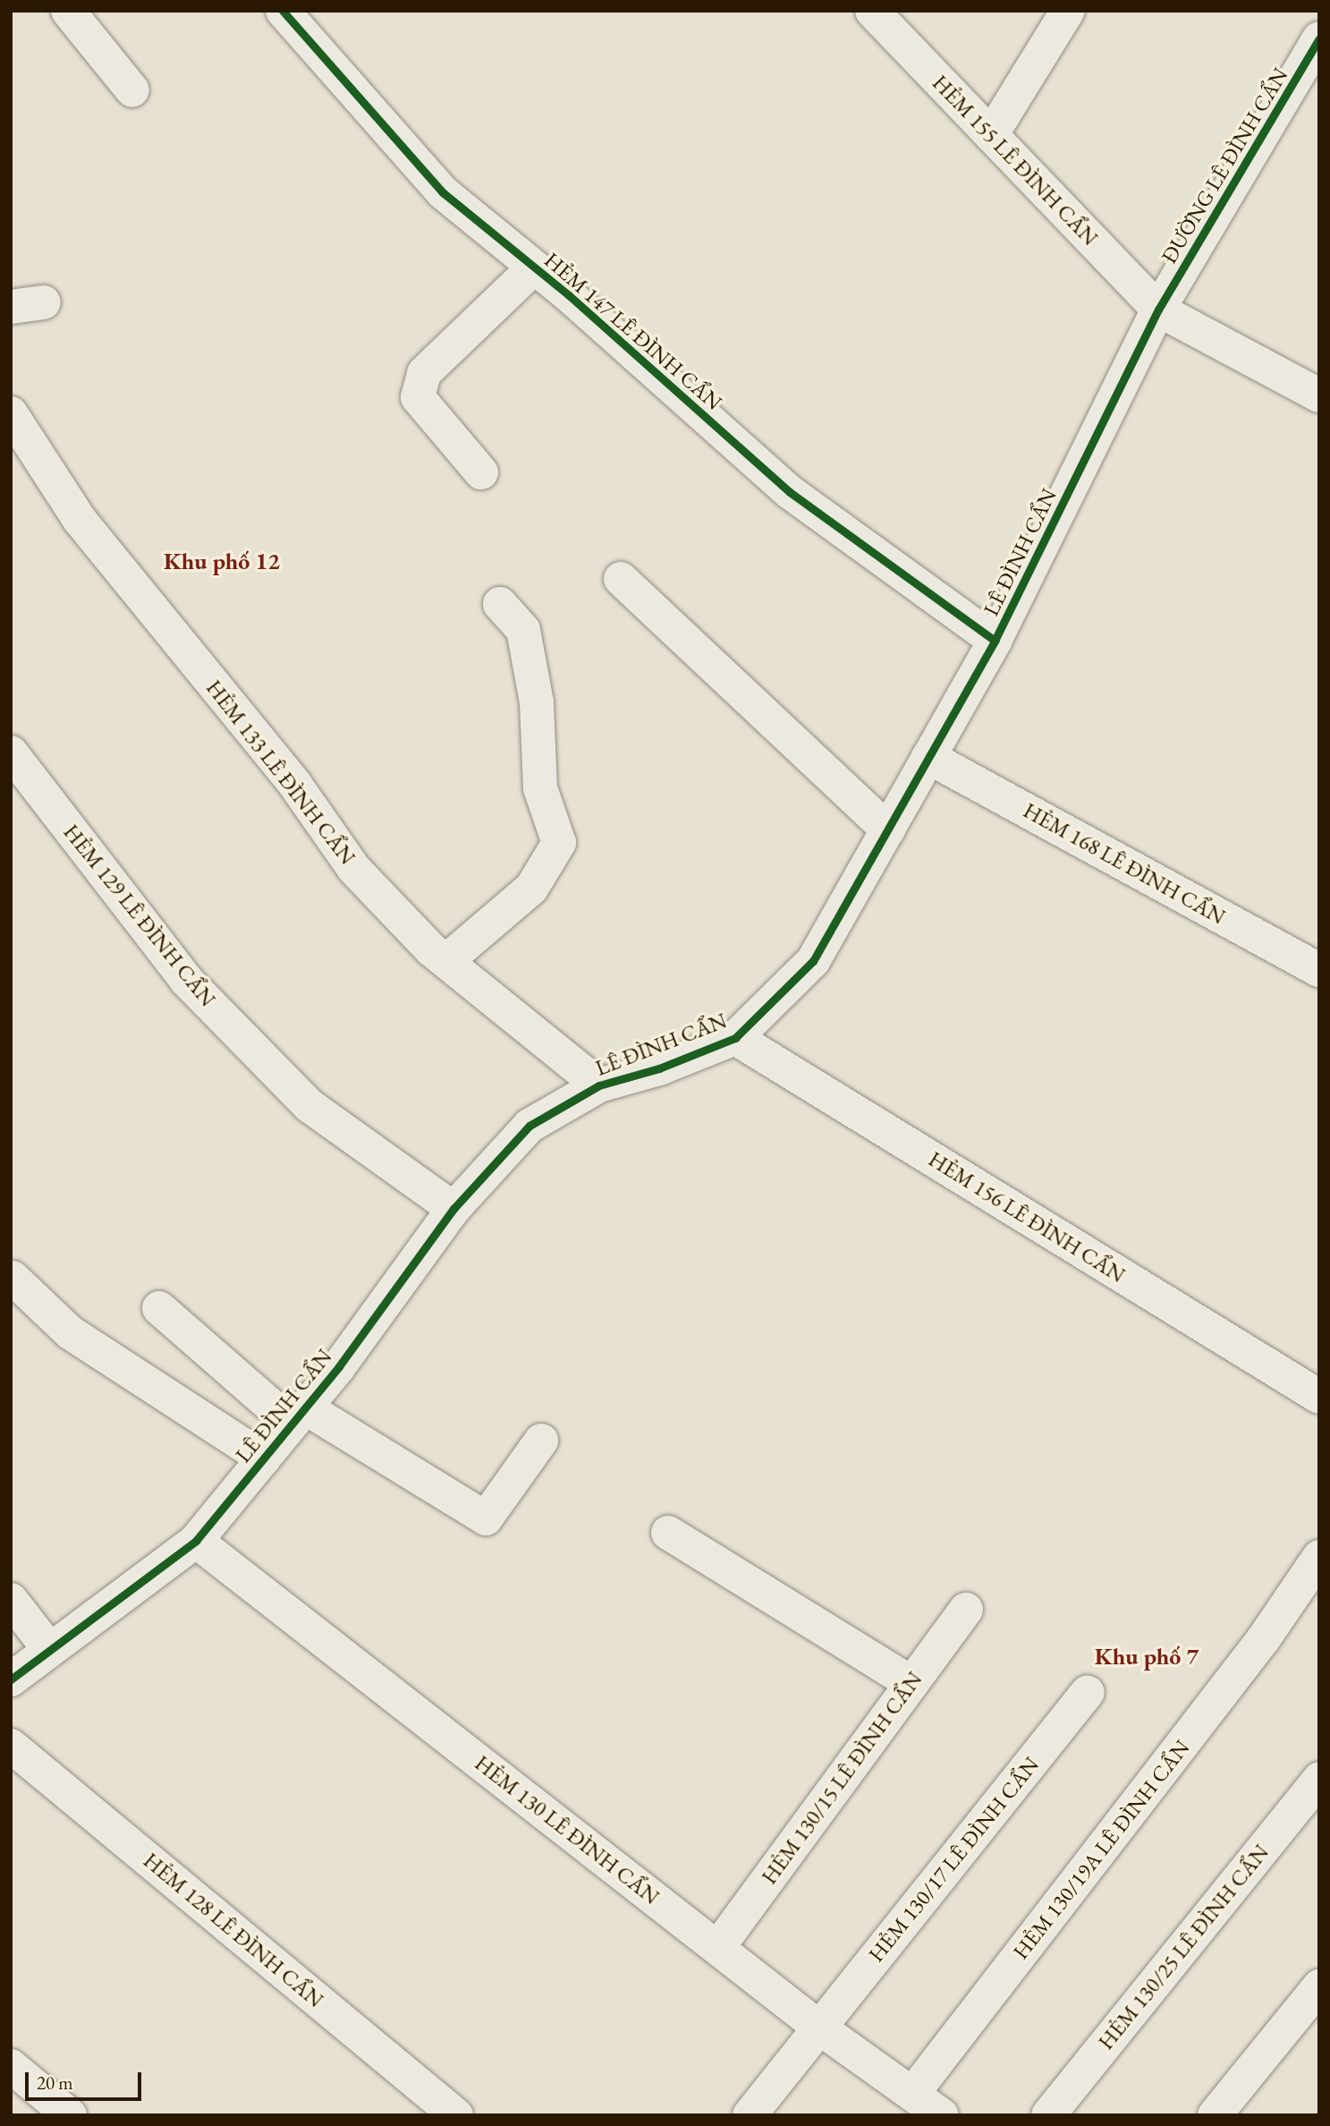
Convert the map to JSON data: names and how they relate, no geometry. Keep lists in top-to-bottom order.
{
  "streets": {
    "street": [
      "HẺM 155 LÊ ĐÌNH CẨN",
      "ĐƯỜNG LÊ ĐÌNH CẨN",
      "HẺM 147 LÊ ĐÌNH CẨN",
      "LÊ ĐÌNH CẨN",
      "HẺM 133 LÊ ĐÌNH CẨN",
      "HẺM 168 LÊ ĐÌNH CẨN",
      "HẺM 129 LÊ ĐÌNH CẨN",
      "HẺM 156 LÊ ĐÌNH CẨN",
      "HẺM 130/15 LÊ ĐÌNH CẨN",
      "HẺM 130 LÊ ĐÌNH CẨN",
      "HẺM 130/19A LÊ ĐÌNH CẨN",
      "HẺM 130/17 LÊ ĐÌNH CẨN",
      "HẺM 128 LÊ ĐÌNH CẨN",
      "HẺM 130/25 LÊ ĐÌNH CẨN"
    ]
  },
  "crossings": [
    ["HẺM 155 LÊ ĐÌNH CẨN", "ĐƯỜNG LÊ ĐÌNH CẨN"],
    ["HẺM 155 LÊ ĐÌNH CẨN", "LÊ ĐÌNH CẨN"],
    ["ĐƯỜNG LÊ ĐÌNH CẨN", "LÊ ĐÌNH CẨN"],
    ["HẺM 147 LÊ ĐÌNH CẨN", "LÊ ĐÌNH CẨN"],
    ["LÊ ĐÌNH CẨN", "HẺM 133 LÊ ĐÌNH CẨN"],
    ["LÊ ĐÌNH CẨN", "HẺM 168 LÊ ĐÌNH CẨN"],
    ["LÊ ĐÌNH CẨN", "HẺM 129 LÊ ĐÌNH CẨN"],
    ["LÊ ĐÌNH CẨN", "HẺM 156 LÊ ĐÌNH CẨN"],
    ["LÊ ĐÌNH CẨN", "HẺM 130 LÊ ĐÌNH CẨN"],
    ["HẺM 130/15 LÊ ĐÌNH CẨN", "HẺM 130 LÊ ĐÌNH CẨN"],
    ["HẺM 130 LÊ ĐÌNH CẨN", "HẺM 130/19A LÊ ĐÌNH CẨN"],
    ["HẺM 130 LÊ ĐÌNH CẨN", "HẺM 130/17 LÊ ĐÌNH CẨN"]
  ],
  "districts": ["Khu phố 12", "Khu phố 7"],
  "scale_bar": "20 m"
}
